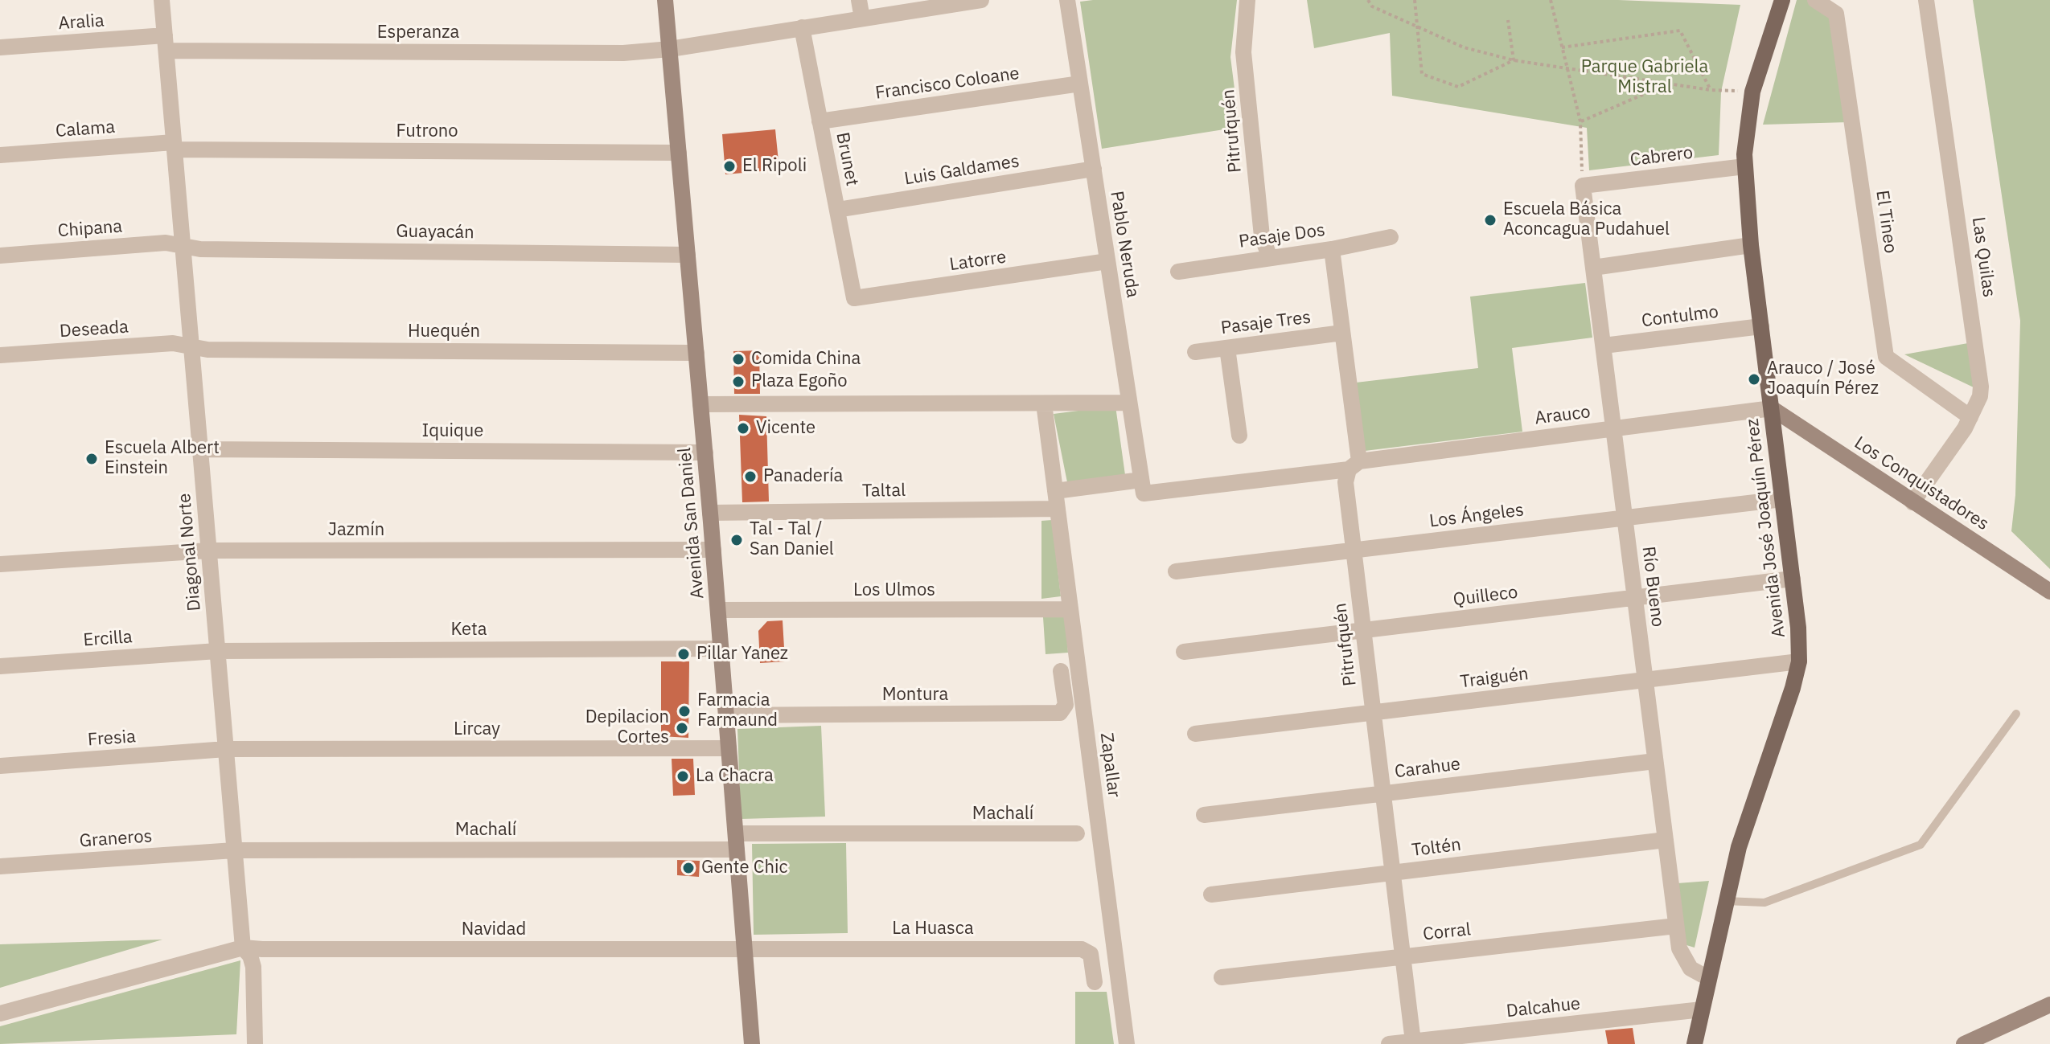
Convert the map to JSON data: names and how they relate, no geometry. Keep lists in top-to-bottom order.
{
  "streets": {
    "main road": ["Avenida José Joaquín Pérez"],
    "street": [
      "Aralia",
      "Esperanza",
      "Francisco Coloane",
      "Calama",
      "Pitrufquén",
      "Futrono",
      "Cabrero",
      "Brunet",
      "Luis Galdames",
      "El Tineo",
      "Chipana",
      "Guayacán",
      "Pasaje Dos",
      "Pablo Neruda",
      "Las Quilas",
      "Latorre",
      "Contulmo",
      "Pasaje Tres",
      "Deseada",
      "Huequén",
      "Arauco",
      "Iquique",
      "Los Conquistadores",
      "Taltal",
      "Los Ángeles",
      "Avenida San Daniel",
      "Jazmín",
      "Diagonal Norte",
      "Río Bueno",
      "Los Ulmos",
      "Quilleco",
      "Keta",
      "Ercilla",
      "Traiguén",
      "Montura",
      "Lircay",
      "Fresia",
      "Zapallar",
      "Carahue",
      "Machalí",
      "Graneros",
      "Toltén",
      "La Huasca",
      "Navidad",
      "Corral",
      "Dalcahue"
    ]
  },
  "crossings": [
    ["Aralia", "Esperanza"],
    ["Aralia", "Diagonal Norte"],
    ["Esperanza", "Brunet"],
    ["Esperanza", "Avenida San Daniel"],
    ["Esperanza", "Diagonal Norte"],
    ["Francisco Coloane", "Brunet"],
    ["Francisco Coloane", "Pablo Neruda"],
    ["Calama", "Futrono"],
    ["Calama", "Diagonal Norte"],
    ["Pitrufquén", "Pasaje Dos"],
    ["Pitrufquén", "Pasaje Tres"],
    ["Pitrufquén", "Arauco"],
    ["Pitrufquén", "Los Ángeles"],
    ["Pitrufquén", "Quilleco"],
    ["Pitrufquén", "Traiguén"],
    ["Pitrufquén", "Carahue"],
    ["Pitrufquén", "Toltén"],
    ["Pitrufquén", "Corral"],
    ["Pitrufquén", "Dalcahue"],
    ["Futrono", "Avenida San Daniel"],
    ["Futrono", "Diagonal Norte"],
    ["Cabrero", "Avenida José Joaquín Pérez"],
    ["Cabrero", "Río Bueno"],
    ["Brunet", "Luis Galdames"],
    ["Brunet", "Latorre"],
    ["Luis Galdames", "Pablo Neruda"],
    ["El Tineo", "Las Quilas"],
    ["Chipana", "Guayacán"],
    ["Chipana", "Diagonal Norte"],
    ["Guayacán", "Avenida San Daniel"],
    ["Guayacán", "Diagonal Norte"],
    ["Pablo Neruda", "Latorre"],
    ["Pablo Neruda", "Arauco"],
    ["Las Quilas", "Los Conquistadores"],
    ["Contulmo", "Avenida José Joaquín Pérez"],
    ["Contulmo", "Río Bueno"],
    ["Deseada", "Huequén"],
    ["Deseada", "Diagonal Norte"],
    ["Huequén", "Avenida San Daniel"],
    ["Huequén", "Diagonal Norte"],
    ["Arauco", "Los Conquistadores"],
    ["Arauco", "Avenida José Joaquín Pérez"],
    ["Arauco", "Río Bueno"],
    ["Iquique", "Avenida San Daniel"],
    ["Iquique", "Diagonal Norte"],
    ["Los Conquistadores", "Avenida José Joaquín Pérez"],
    ["Taltal", "Avenida San Daniel"],
    ["Taltal", "Zapallar"],
    ["Los Ángeles", "Avenida José Joaquín Pérez"],
    ["Los Ángeles", "Río Bueno"],
    ["Avenida San Daniel", "Jazmín"],
    ["Avenida San Daniel", "Los Ulmos"],
    ["Avenida San Daniel", "Keta"],
    ["Avenida San Daniel", "Montura"],
    ["Avenida San Daniel", "Lircay"],
    ["Avenida San Daniel", "Machalí"],
    ["Avenida San Daniel", "La Huasca"],
    ["Avenida San Daniel", "Navidad"],
    ["Avenida José Joaquín Pérez", "Río Bueno"],
    ["Avenida José Joaquín Pérez", "Quilleco"],
    ["Avenida José Joaquín Pérez", "Traiguén"],
    ["Avenida José Joaquín Pérez", "Dalcahue"],
    ["Jazmín", "Diagonal Norte"],
    ["Diagonal Norte", "Keta"],
    ["Diagonal Norte", "Ercilla"],
    ["Diagonal Norte", "Lircay"],
    ["Diagonal Norte", "Fresia"],
    ["Diagonal Norte", "Machalí"],
    ["Diagonal Norte", "Graneros"],
    ["Diagonal Norte", "Navidad"],
    ["Río Bueno", "Quilleco"],
    ["Río Bueno", "Traiguén"],
    ["Río Bueno", "Carahue"],
    ["Río Bueno", "Toltén"],
    ["Río Bueno", "Corral"],
    ["Los Ulmos", "Zapallar"],
    ["Keta", "Ercilla"],
    ["Lircay", "Fresia"],
    ["Machalí", "Graneros"],
    ["La Huasca", "Navidad"]
  ],
  "parks": ["Parque Gabriela Mistral"],
  "places": [
    "El Ripoli",
    "Escuela Básica Aconcagua Pudahuel",
    "Comida China",
    "Arauco / José Joaquín Pérez",
    "Plaza Egoño",
    "Vicente",
    "Escuela Albert Einstein",
    "Panadería",
    "Tal - Tal / San Daniel",
    "Pillar Yanez",
    "Farmacia Farmaund",
    "Depilacion Cortes",
    "La Chacra",
    "Gente Chic"
  ]
}
